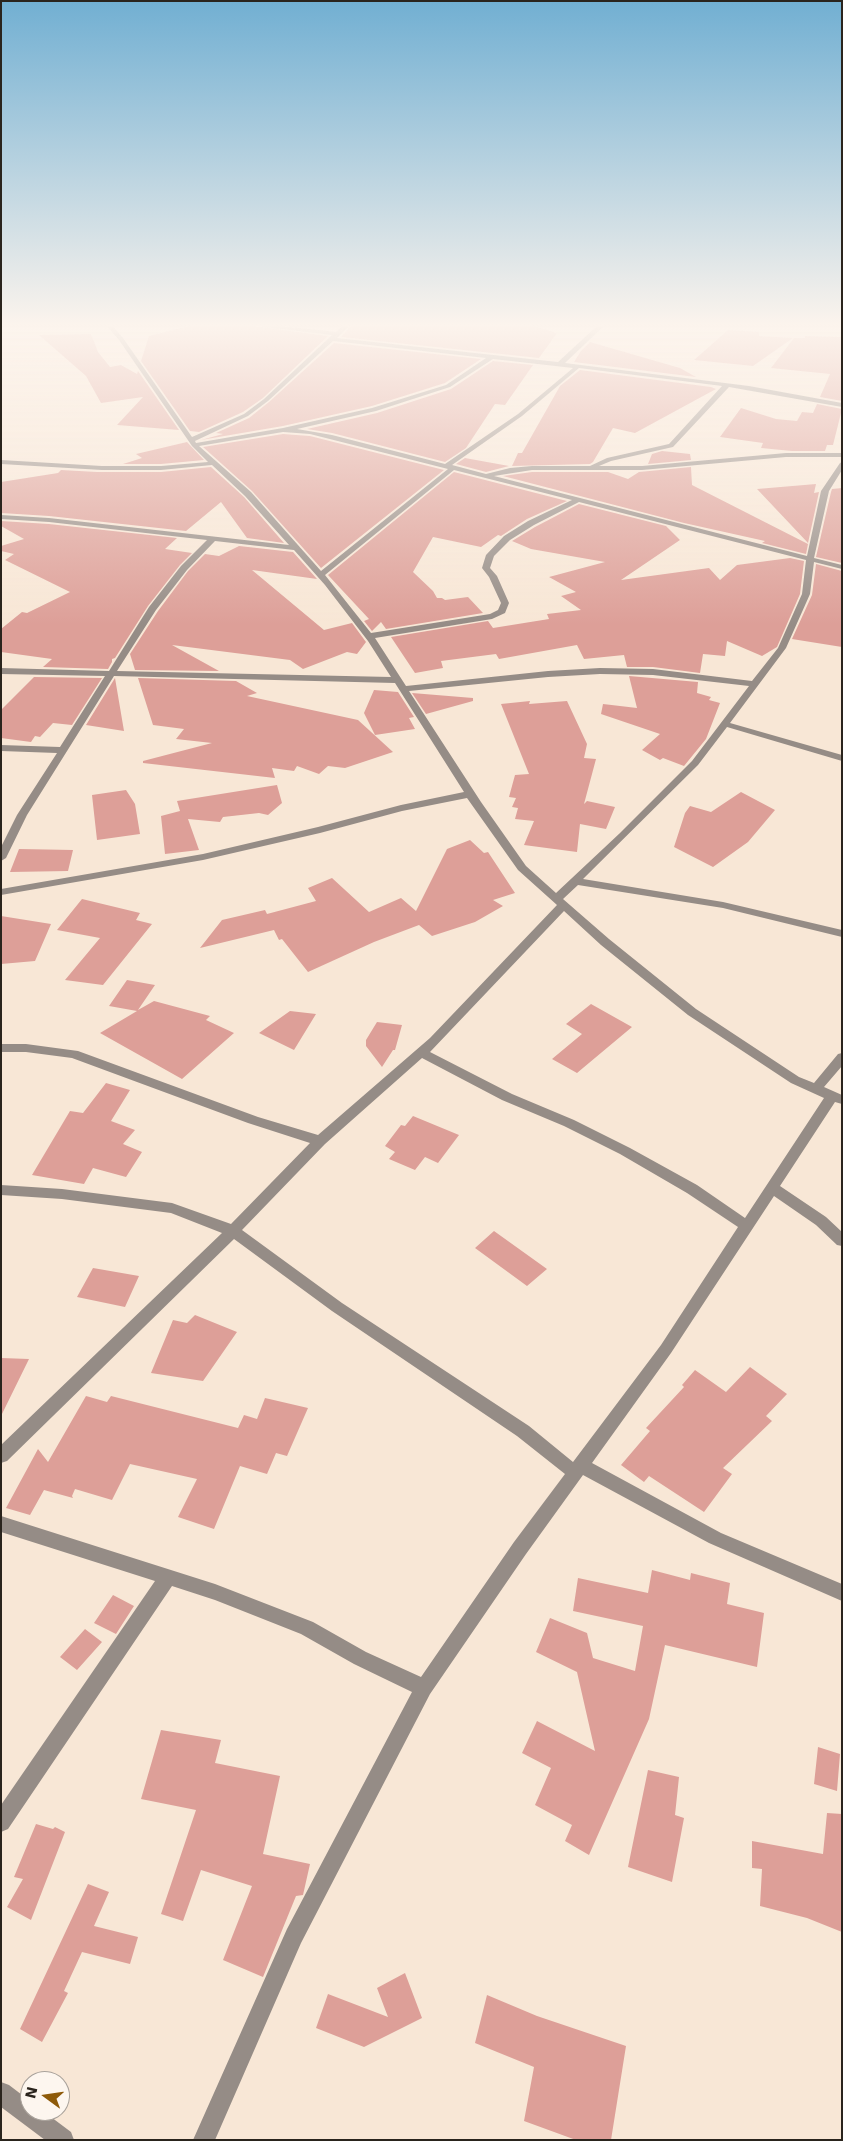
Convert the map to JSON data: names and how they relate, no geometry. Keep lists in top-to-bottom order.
{
  "north": "left"
}
